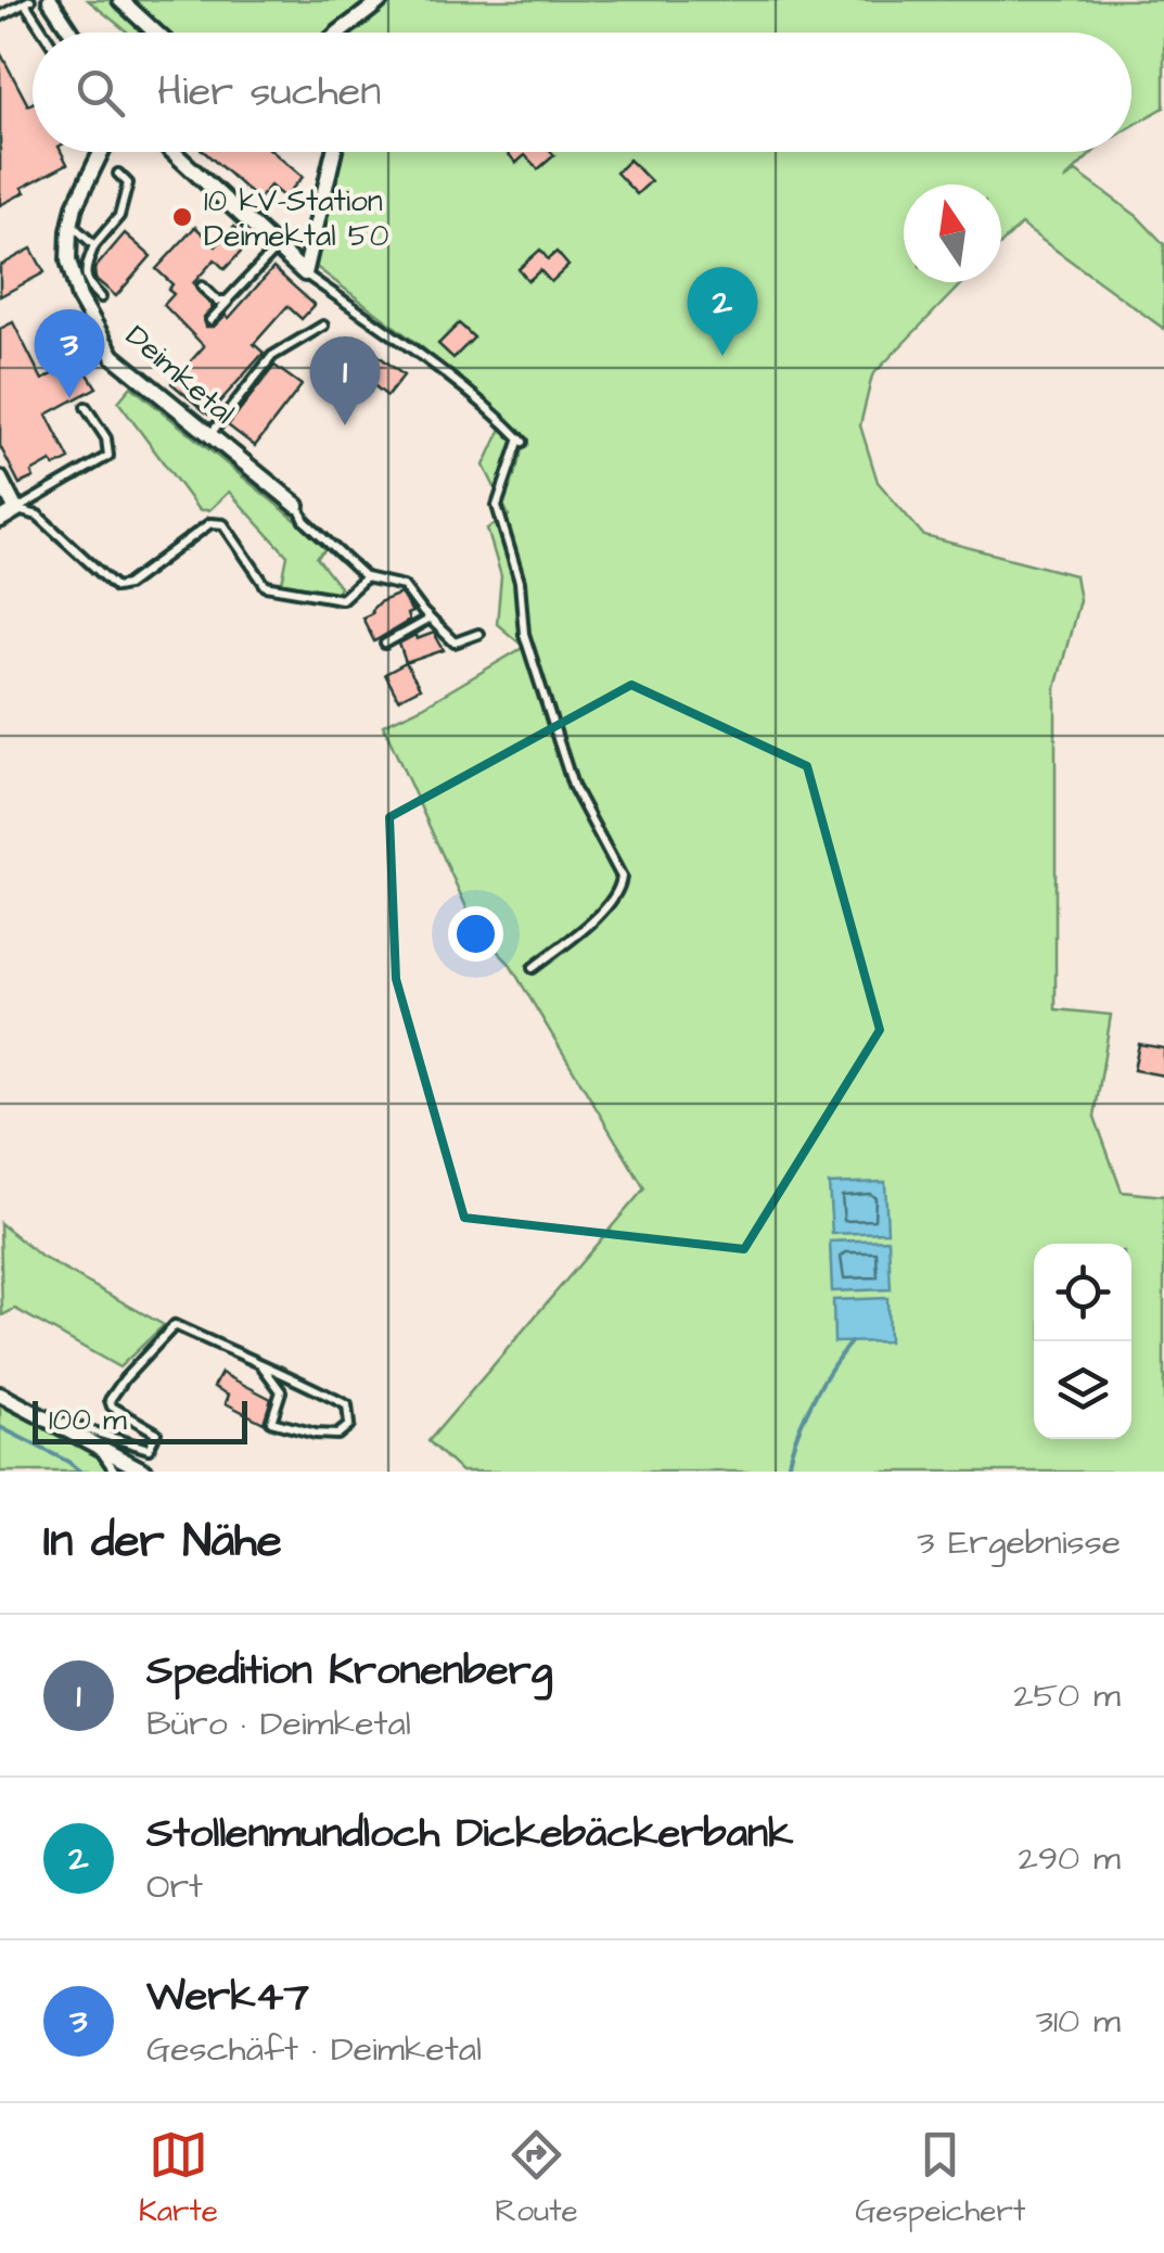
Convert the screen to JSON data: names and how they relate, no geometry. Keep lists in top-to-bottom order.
{
  "streets": {
    "street": ["Deimketal"]
  },
  "places": ["10 kV-Station Deimektal 50"],
  "scale_bar": "100 m",
  "north": "top",
  "page": {
    "search": "Hier suchen",
    "pins": ["2", "3", "1"],
    "scale": "100 m",
    "heading": ["In der Nähe", "3 Ergebnisse"],
    "list": [
      {
        "mark": "1",
        "name": "Spedition Kronenberg",
        "note": "Büro · Deimketal",
        "value": "250 m"
      },
      {
        "mark": "2",
        "name": "Stollenmundloch Dickebäckerbank",
        "note": "Ort",
        "value": "290 m"
      },
      {
        "mark": "3",
        "name": "Werk47",
        "note": "Geschäft · Deimketal",
        "value": "310 m"
      }
    ],
    "nav": ["Karte", "Route", "Gespeichert"]
  }
}
